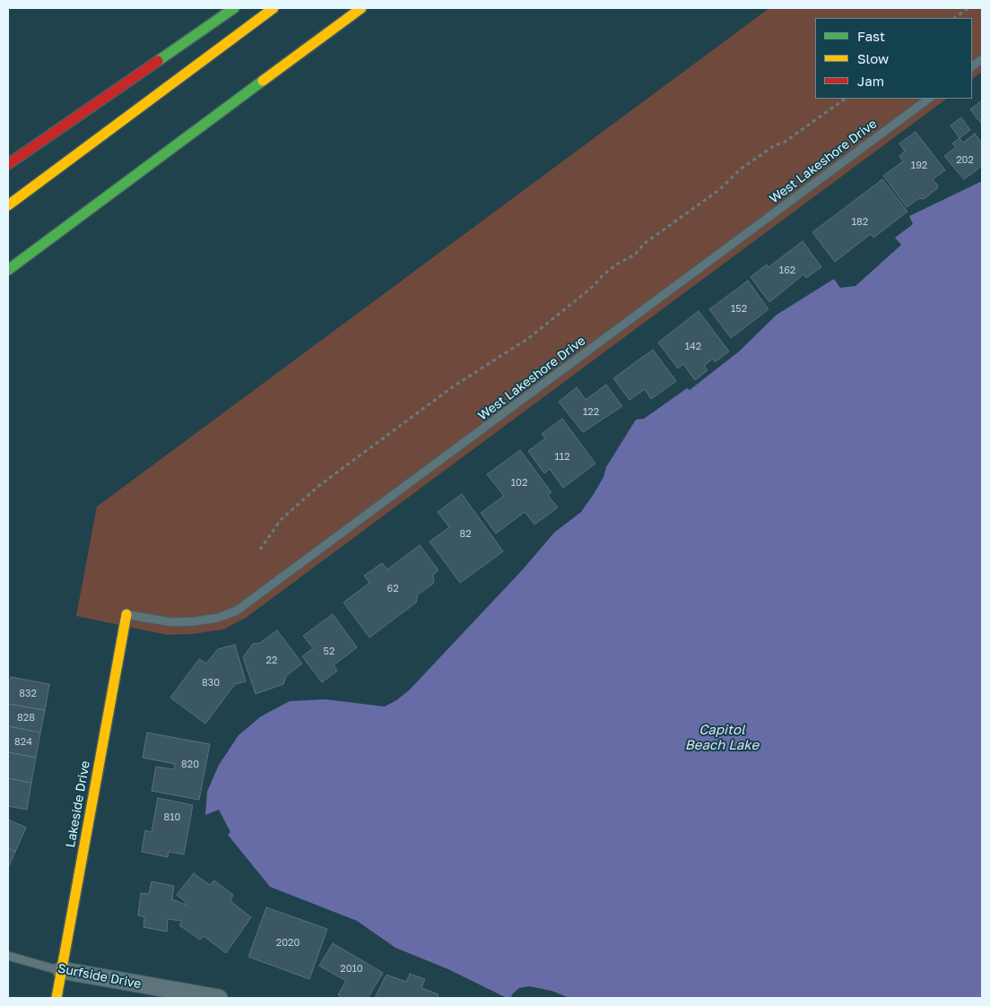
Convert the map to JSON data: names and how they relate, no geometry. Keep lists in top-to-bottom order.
{
  "streets": {
    "main road": ["Lakeside Drive"],
    "street": ["Surfside Drive"],
    "lane": ["West Lakeshore Drive"]
  },
  "crossings": [
    ["West Lakeshore Drive", "Lakeside Drive"],
    ["Lakeside Drive", "Surfside Drive"]
  ],
  "water": ["Capitol Beach Lake"],
  "house_numbers": [
    "202",
    "192",
    "182",
    "162",
    "152",
    "142",
    "122",
    "112",
    "102",
    "82",
    "62",
    "52",
    "22",
    "830",
    "832",
    "828",
    "824",
    "820",
    "810",
    "2020",
    "2010"
  ],
  "legend": ["Fast", "Slow", "Jam"]
}
